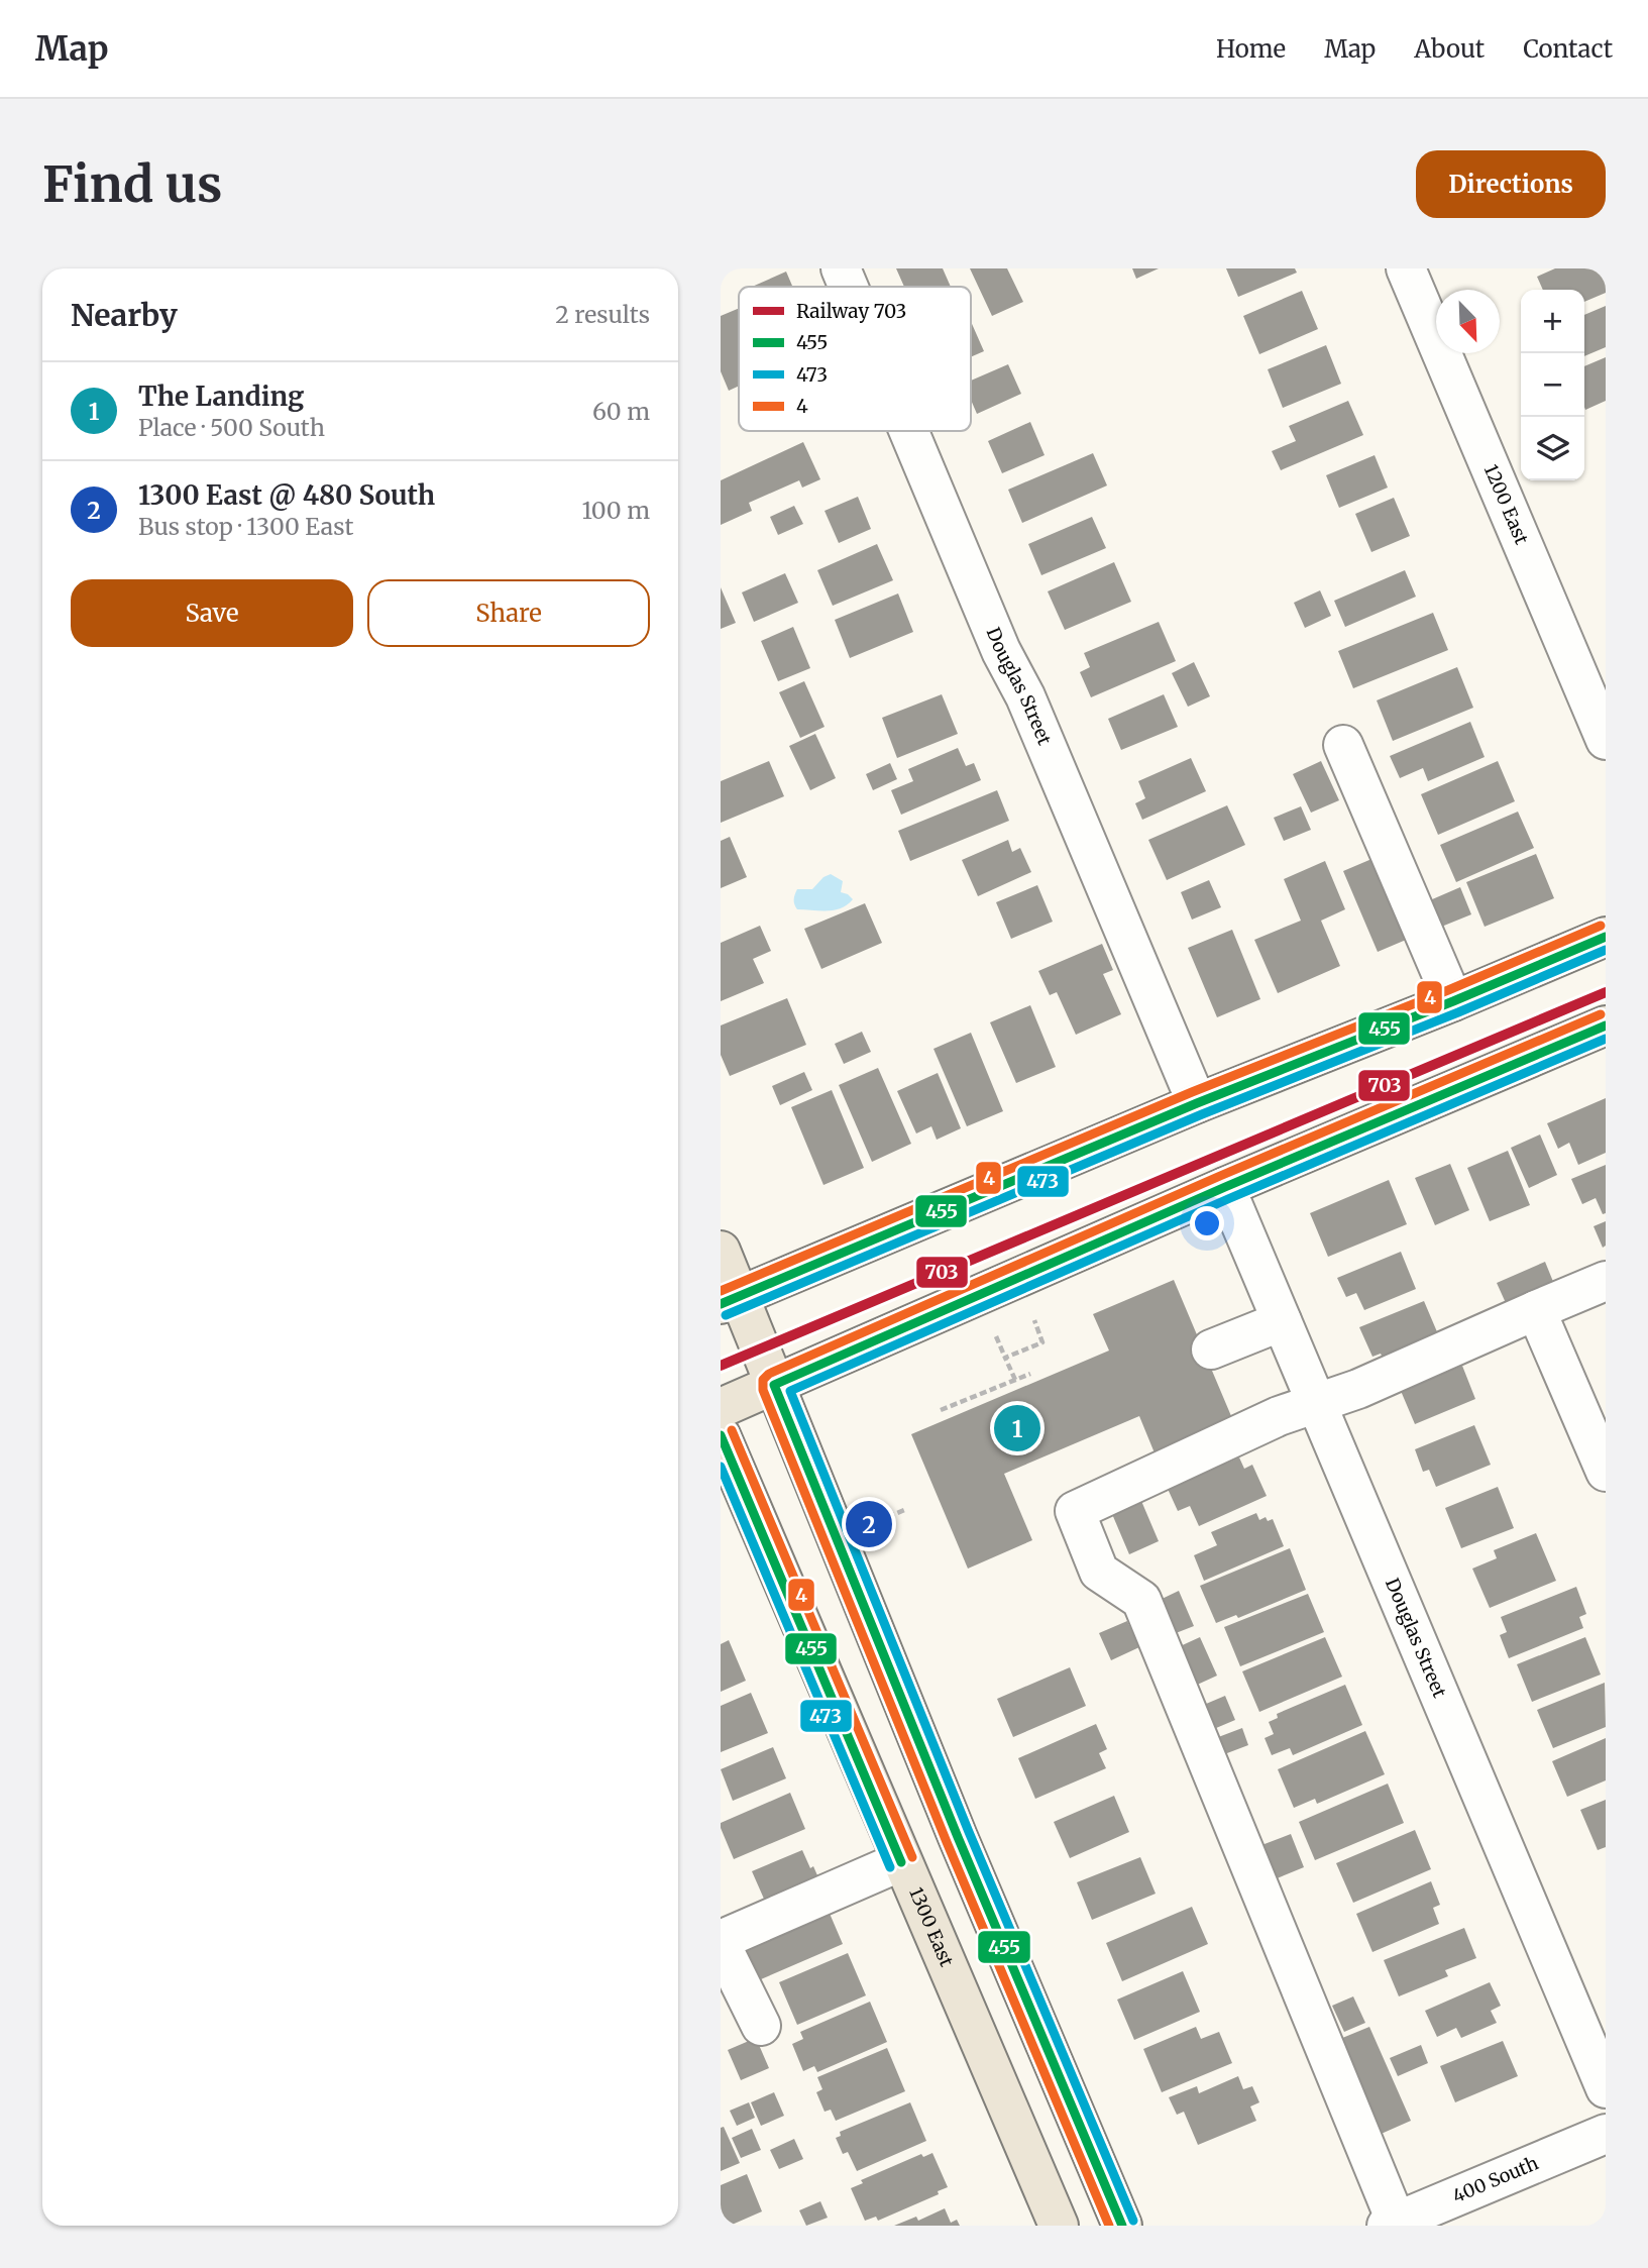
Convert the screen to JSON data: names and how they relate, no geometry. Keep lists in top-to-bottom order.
{
  "streets": {
    "main road": ["1300 East"],
    "street": ["1200 East", "Douglas Street", "400 South"]
  },
  "lines": [
    "transit line 4",
    "transit line 455",
    "transit line 473",
    "rail line 703"
  ],
  "legend": [
    "Railway 703",
    "455",
    "473",
    "4"
  ],
  "north": "bottom right",
  "page": {
    "header": "Map",
    "nav": [
      "Home",
      "Map",
      "About",
      "Contact"
    ],
    "buttons": [
      "Directions",
      ["Save", "Share"]
    ],
    "title": "Find us",
    "heading": ["Nearby", "2 results"],
    "map_buttons": ["+", "−"],
    "list": [
      {
        "mark": "1",
        "name": "The Landing",
        "note": "Place · 500 South",
        "value": "60 m"
      },
      {
        "mark": "2",
        "name": "1300 East @ 480 South",
        "note": "Bus stop · 1300 East",
        "value": "100 m"
      }
    ],
    "pins": ["1", "2"]
  }
}
